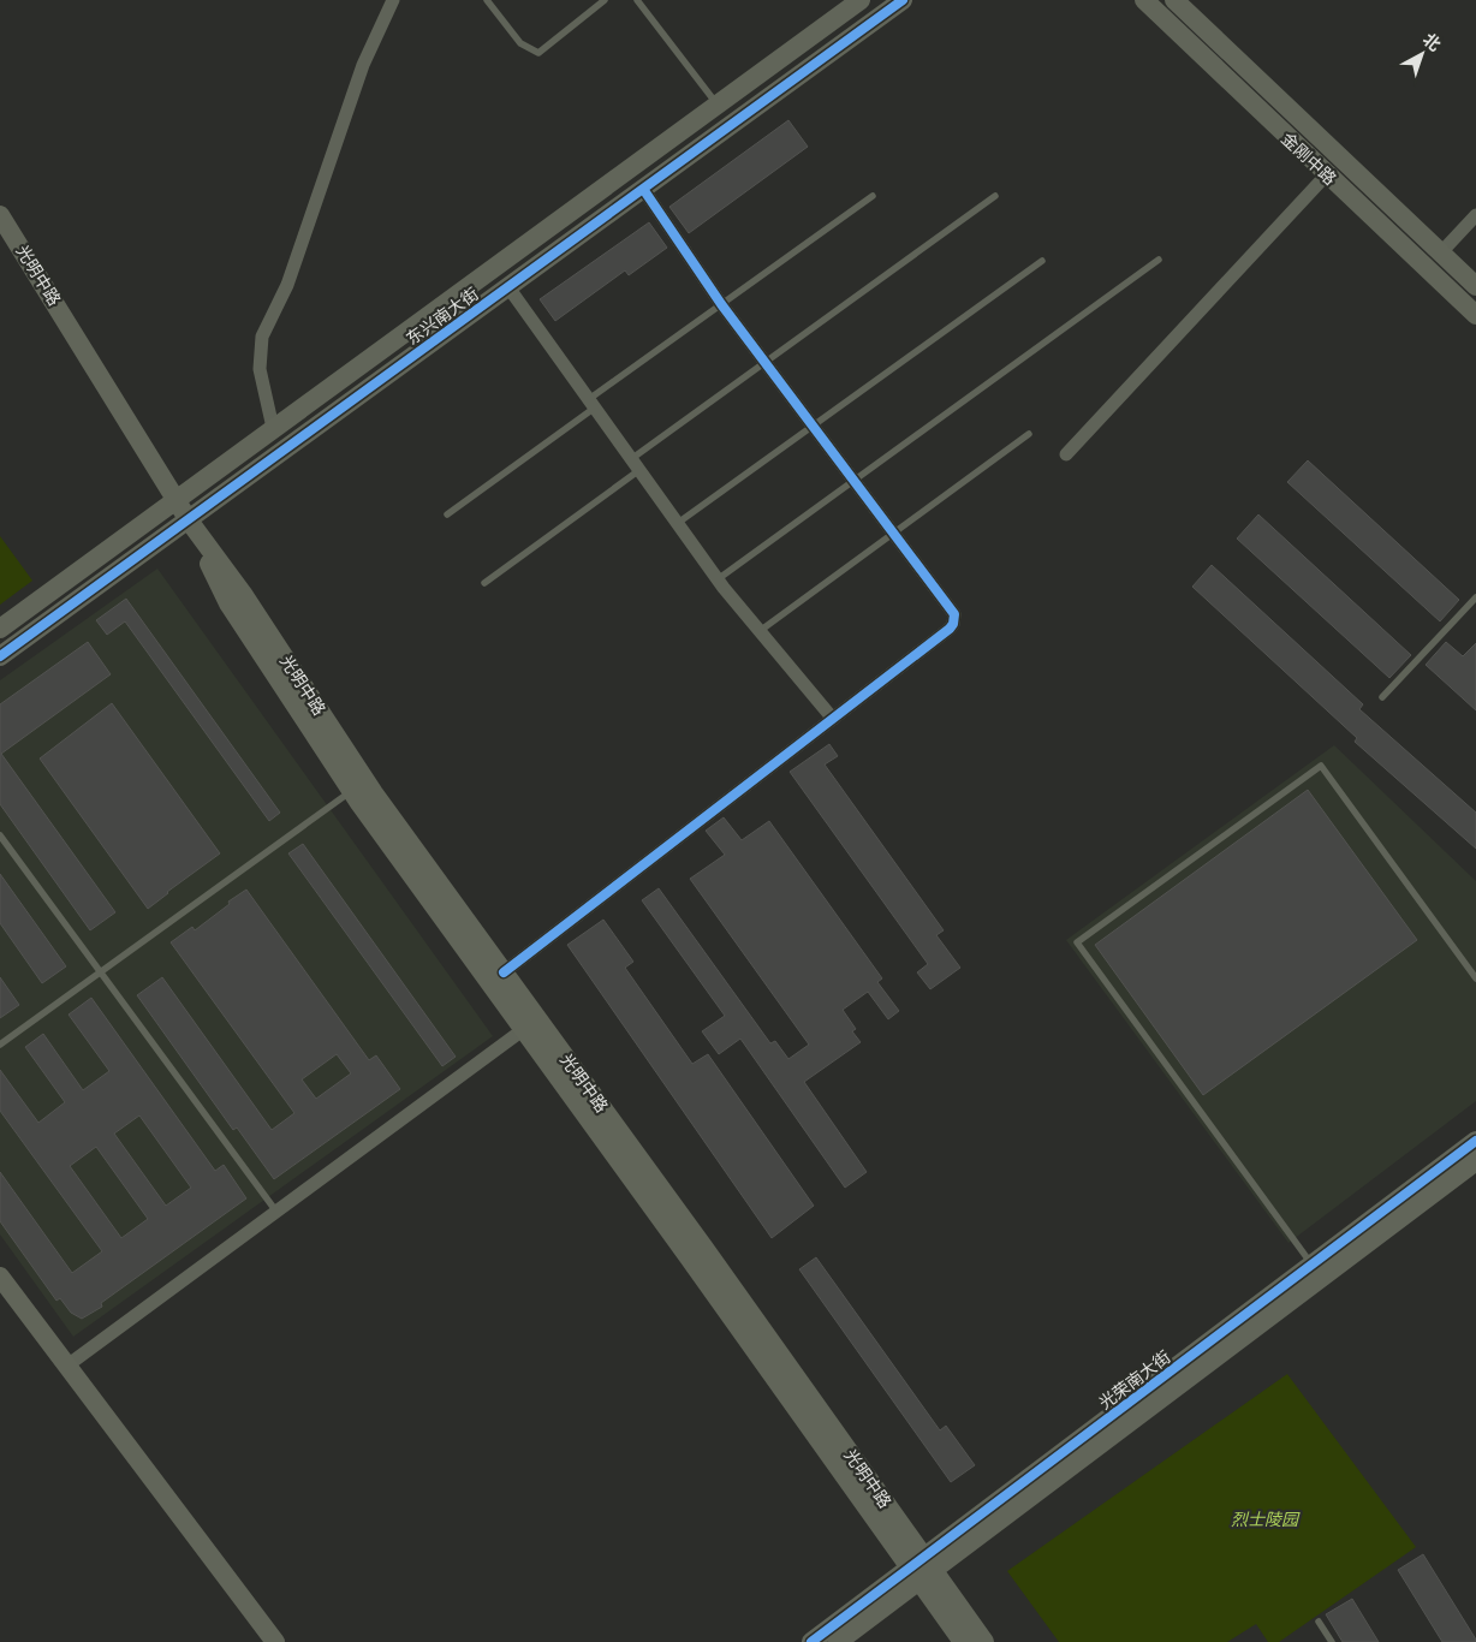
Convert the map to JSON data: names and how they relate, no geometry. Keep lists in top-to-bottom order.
{
  "streets": {
    "street": [
      "金刚中路",
      "光明中路",
      "东兴南大街",
      "光荣南大街"
    ]
  },
  "crossings": [
    ["光明中路", "东兴南大街"],
    ["光明中路", "光荣南大街"]
  ],
  "parks": ["烈士陵园"],
  "north": "top right"
}
